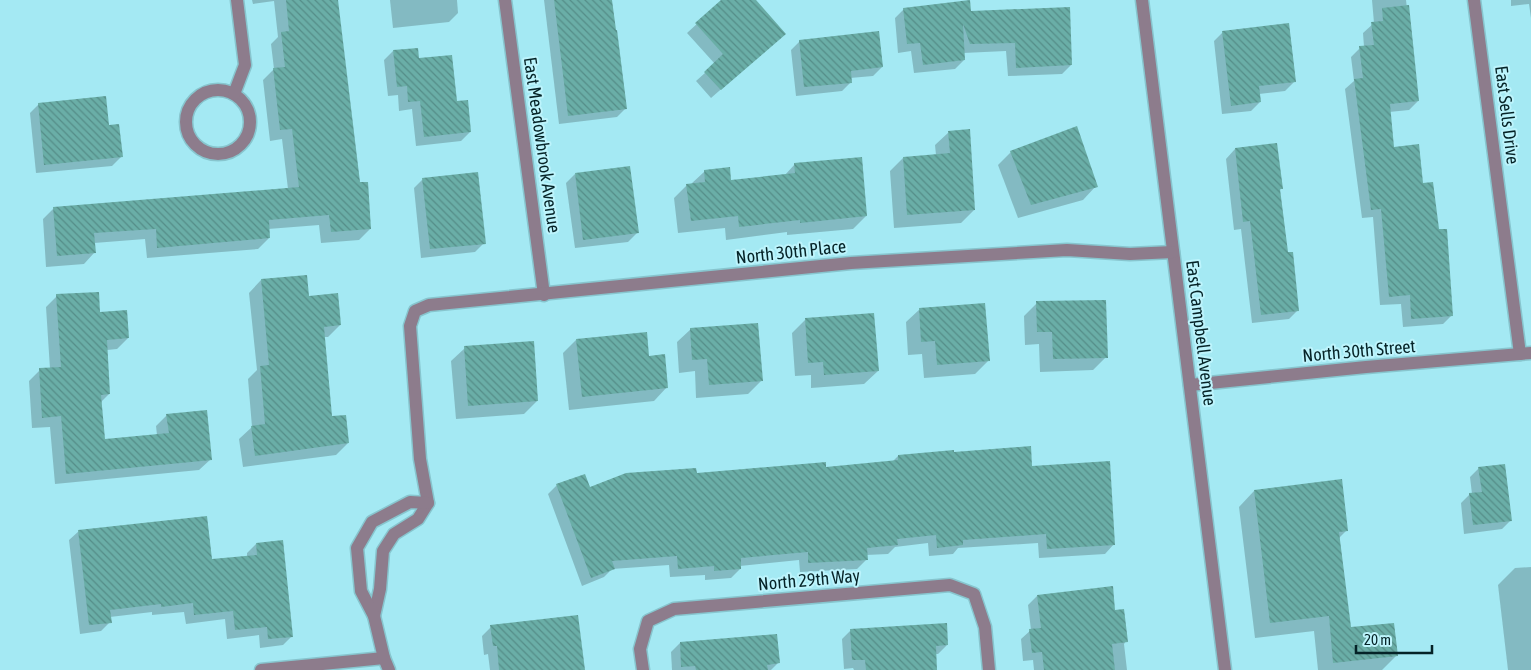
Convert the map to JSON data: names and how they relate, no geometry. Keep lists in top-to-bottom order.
{
  "streets": {
    "street": [
      "East Sells Drive",
      "East Meadowbrook Avenue",
      "North 30th Place",
      "East Campbell Avenue",
      "North 30th Street",
      "North 29th Way"
    ]
  },
  "crossings": [
    ["East Sells Drive", "North 30th Street"],
    ["East Meadowbrook Avenue", "North 30th Place"],
    ["North 30th Place", "East Campbell Avenue"],
    ["East Campbell Avenue", "North 30th Street"]
  ],
  "scale_bar": "20 m"
}
